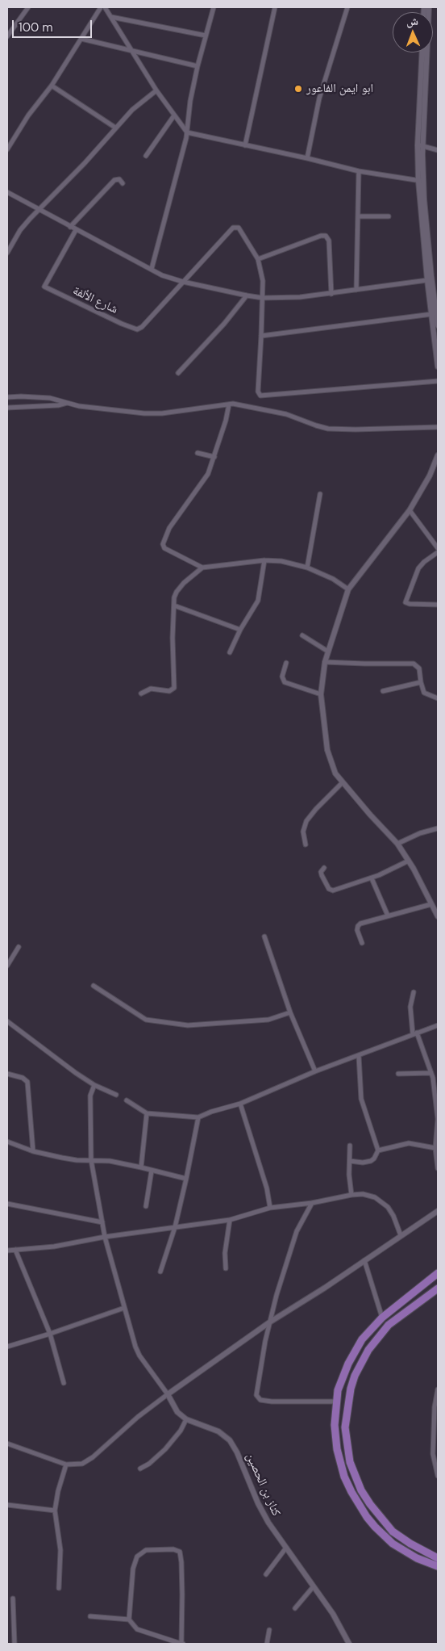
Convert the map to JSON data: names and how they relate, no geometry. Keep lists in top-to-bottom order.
{
  "streets": {
    "street": ["شارع الألفة", "كناز بن الحصين"]
  },
  "places": ["ابو ايمن الفاعور"],
  "scale_bar": "100 m",
  "north": "top"
}
